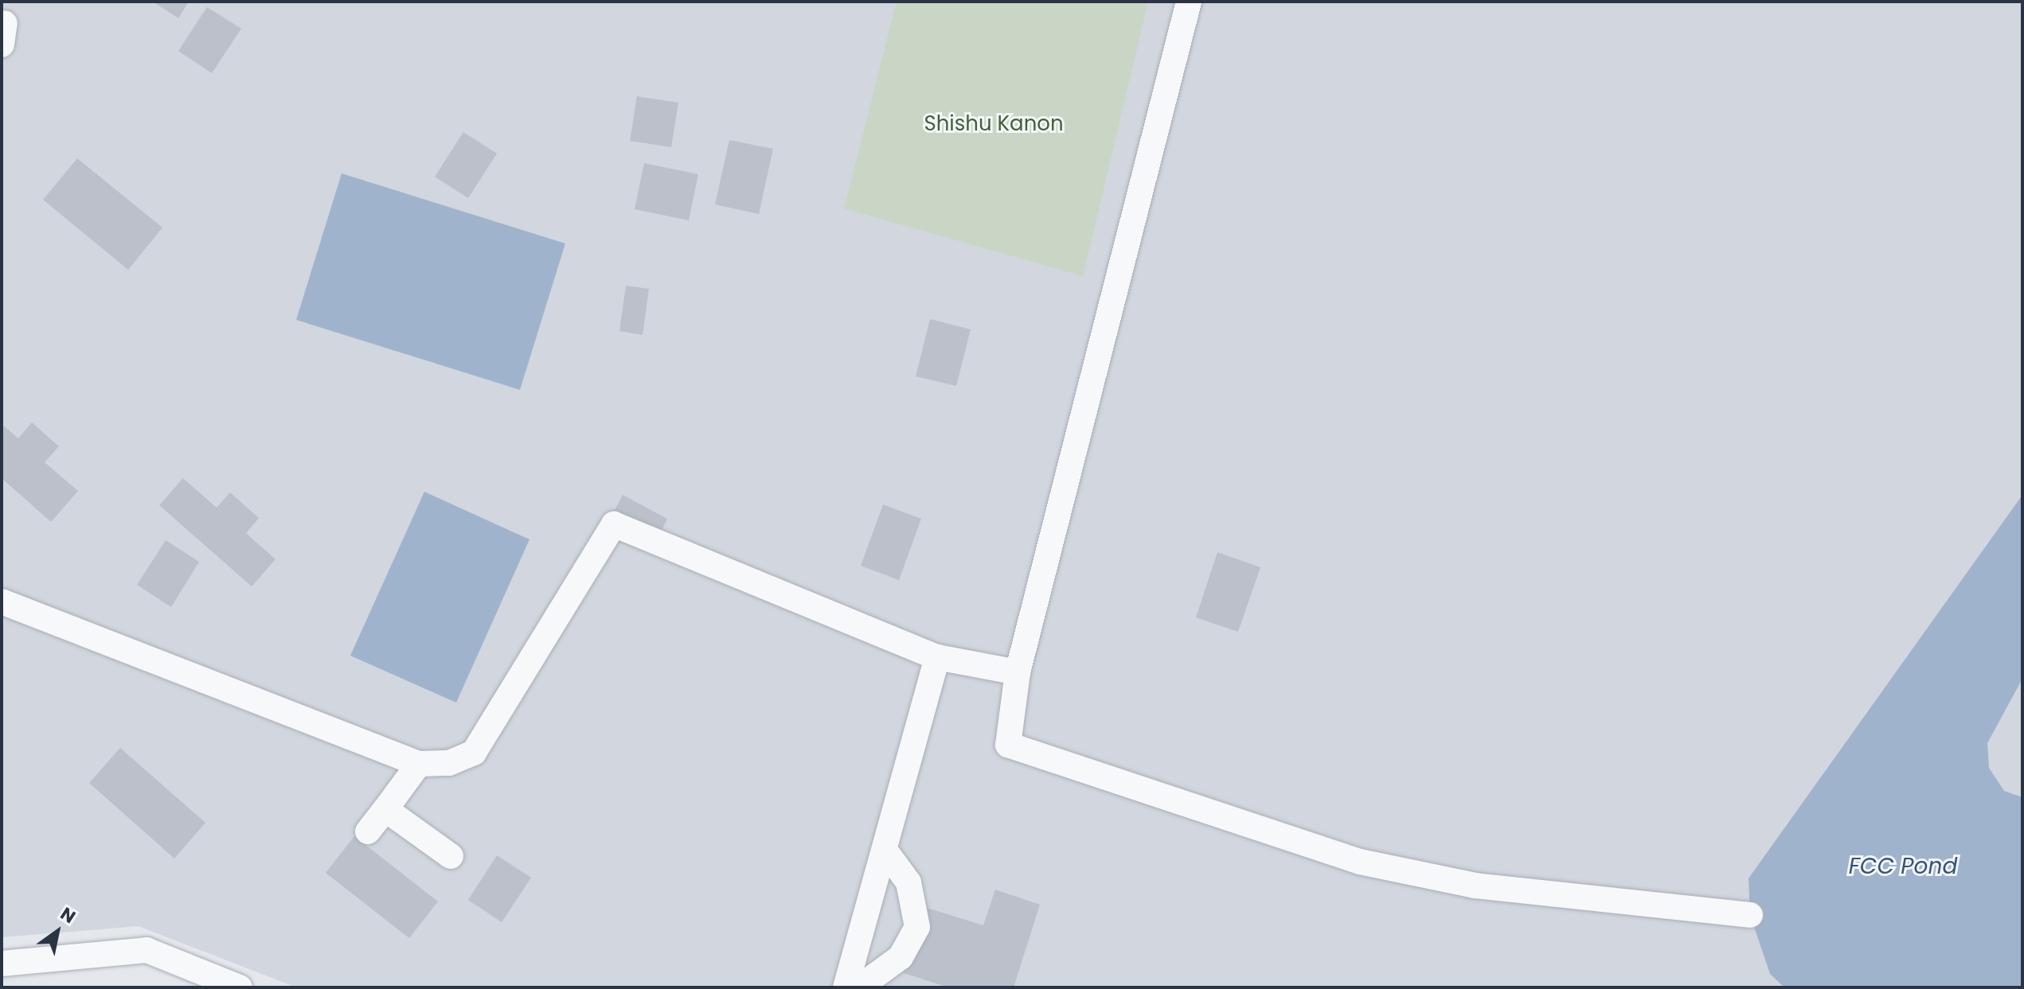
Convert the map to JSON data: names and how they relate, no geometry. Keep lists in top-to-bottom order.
{
  "water": ["FCC Pond"],
  "parks": ["Shishu Kanon"],
  "north": "top right"
}
